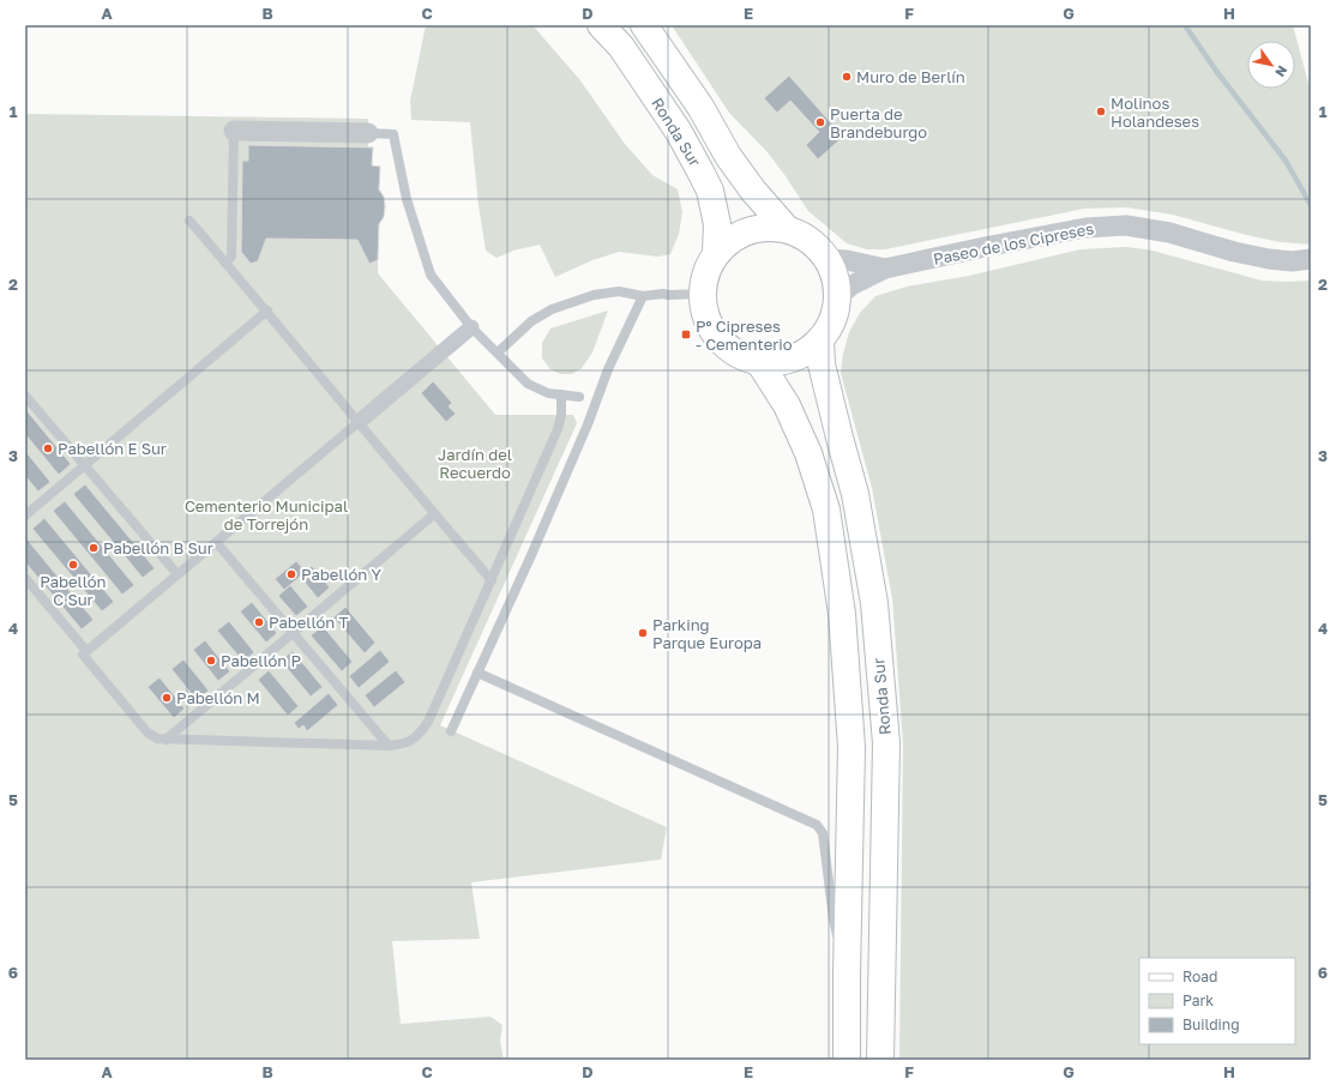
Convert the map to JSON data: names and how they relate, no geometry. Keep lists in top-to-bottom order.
{
  "streets": {
    "main road": ["Ronda Sur"],
    "street": ["Paseo de los Cipreses"]
  },
  "crossings": [
    ["Ronda Sur", "Paseo de los Cipreses"]
  ],
  "parks": ["Jardín del Recuerdo", "Cementerio Municipal de Torrejón"],
  "places": {
    "other": [
      "Muro de Berlín",
      "Molinos Holandeses",
      "Puerta de Brandeburgo",
      "Pabellón E Sur",
      "Pabellón B Sur",
      "Pabellón C Sur",
      "Pabellón Y",
      "Pabellón T",
      "Parking Parque Europa",
      "Pabellón P",
      "Pabellón M"
    ],
    "transit": ["Pº Cipreses - Cementerio"]
  },
  "legend": ["Road", "Park", "Building"],
  "north": "bottom right",
  "grid": {
    "columns": [
      "A",
      "B",
      "C",
      "D",
      "E",
      "F",
      "G",
      "H"
    ],
    "rows": [
      "1",
      "2",
      "3",
      "4",
      "5",
      "6"
    ]
  }
}
